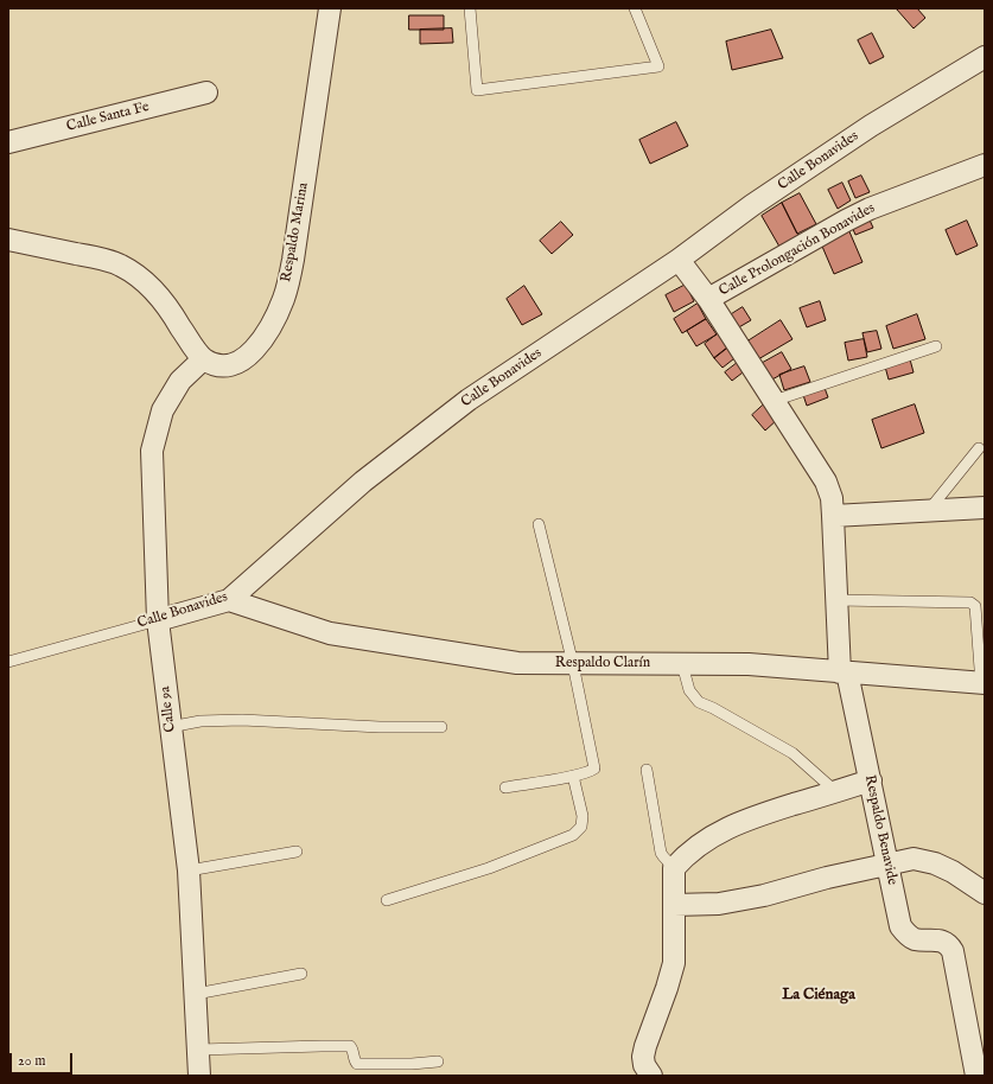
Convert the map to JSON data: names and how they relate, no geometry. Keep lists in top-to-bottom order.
{
  "streets": {
    "street": [
      "Calle Santa Fe",
      "Calle Bonavides",
      "Respaldo Marina",
      "Calle Prolongación Bonavides",
      "Respaldo Clarín",
      "Calle 9a",
      "Respaldo Benavide"
    ]
  },
  "crossings": [
    ["Calle Bonavides", "Calle Prolongación Bonavides"],
    ["Calle Bonavides", "Respaldo Clarín"],
    ["Calle Bonavides", "Calle 9a"],
    ["Respaldo Marina", "Calle 9a"],
    ["Calle Prolongación Bonavides", "Respaldo Benavide"],
    ["Respaldo Clarín", "Respaldo Benavide"]
  ],
  "districts": ["La Ciénaga"],
  "scale_bar": "20 m"
}
